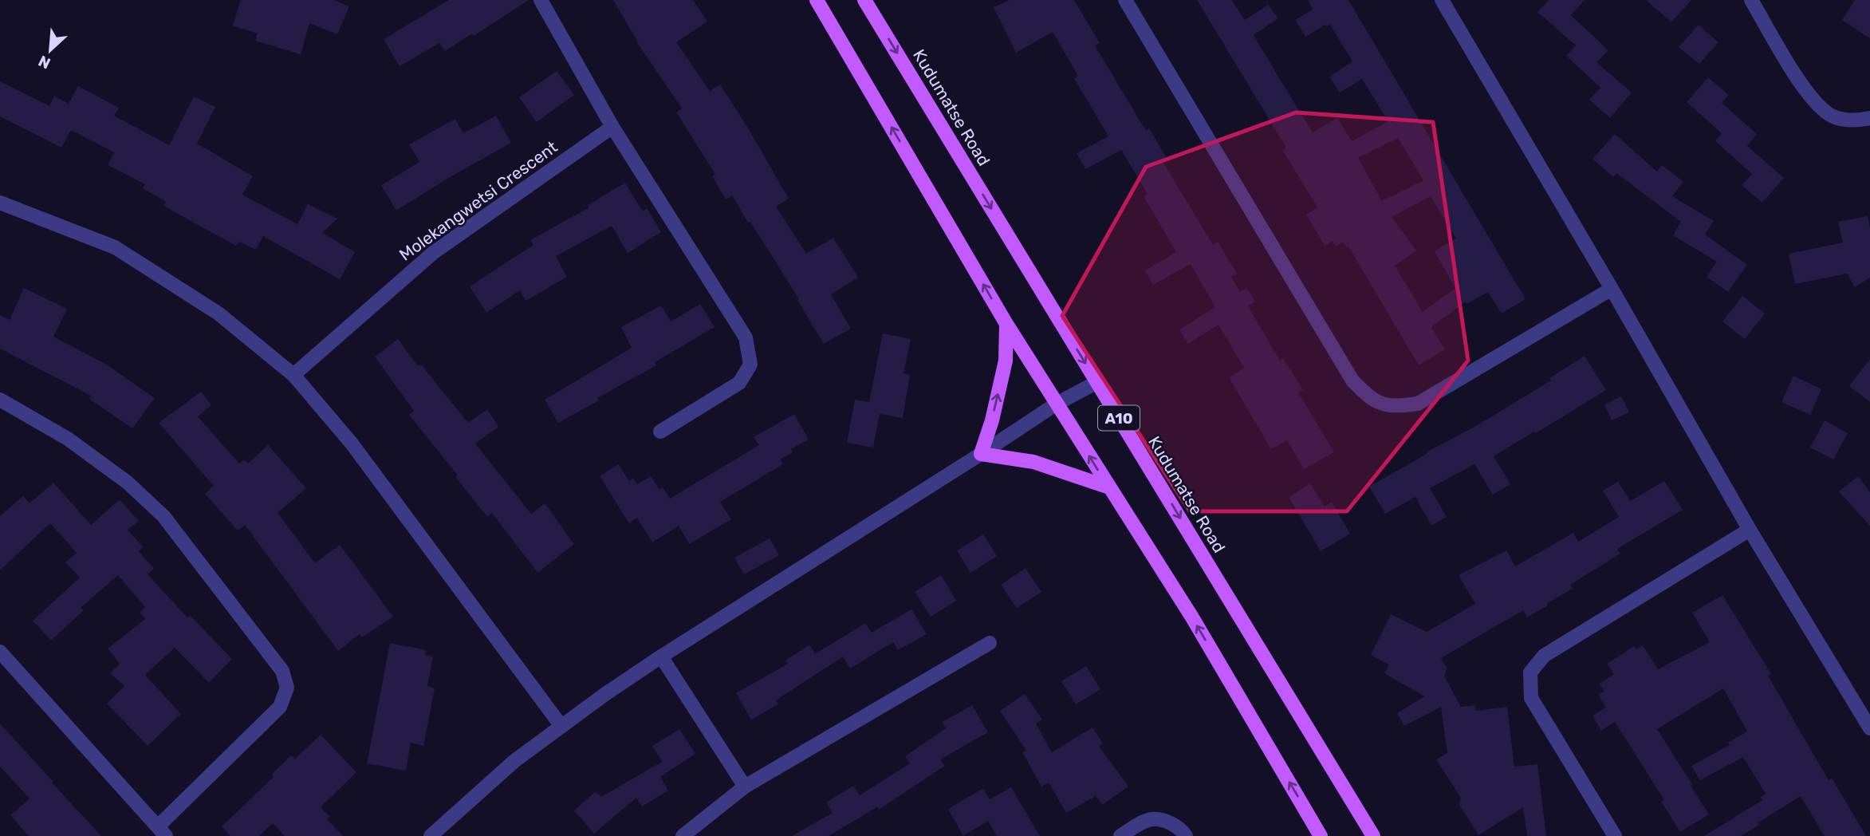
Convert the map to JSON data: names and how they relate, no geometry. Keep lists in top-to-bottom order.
{
  "streets": {
    "main road": ["Kudumatse Road", "A10"],
    "street": ["Molekangwetsi Crescent"]
  },
  "north": "bottom left"
}
